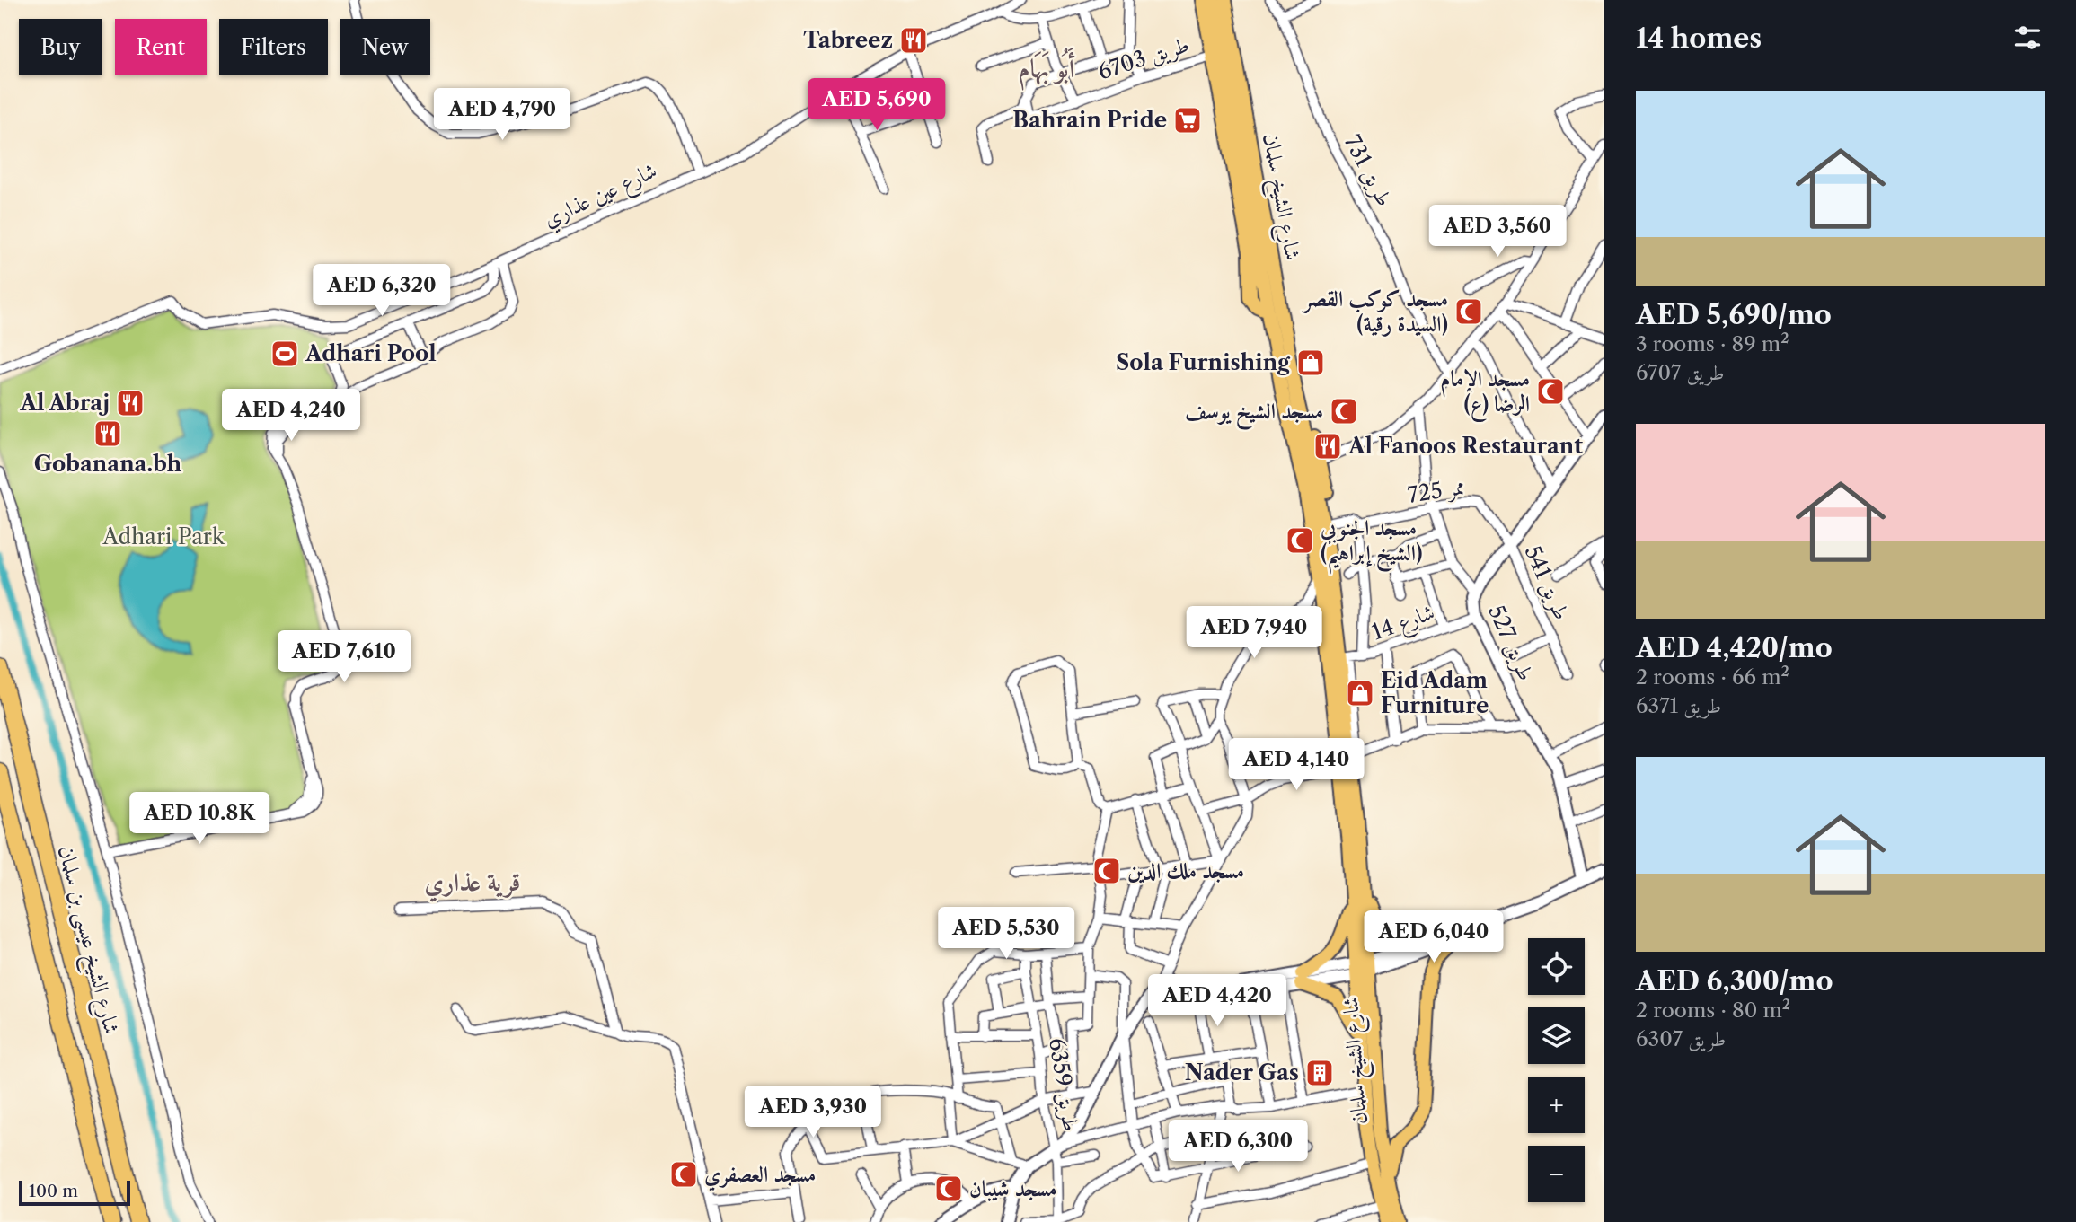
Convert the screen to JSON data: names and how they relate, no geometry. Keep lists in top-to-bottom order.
{
  "streets": {
    "highway": ["شارع الشيخ عيسى بن سلمان"],
    "main road": ["شارع الشيخ سلمان"],
    "street": [
      "طريق 6703",
      "طريق 731",
      "شارع عين عذاري",
      "ممر 725",
      "طريق 541",
      "شارع 14",
      "طريق 527",
      "طريق 6359"
    ]
  },
  "crossings": [
    ["شارع الشيخ سلمان", "شارع 14"],
    ["ممر 725", "طريق 541"],
    ["طريق 541", "طريق 527"],
    ["شارع 14", "طريق 527"]
  ],
  "districts": ["أَبُو بَهَام", "قرية عذاري"],
  "parks": ["Adhari Park"],
  "places": {
    "restaurant": [
      "Tabreez",
      "Al Abraj",
      "Gobanana.bh",
      "Al Fanoos Restaurant"
    ],
    "supermarket": ["Bahrain Pride"],
    "mosque": [
      "مسجد كوكب القصر (السيدة رقية)",
      "مسجد الإمام الرضا (ع)",
      "مسجد الشيخ يوسف",
      "مسجد الجنوبي (الشيخ إبراهيم)",
      "مسجد ملك الدين",
      "مسجد العصفري",
      "مسجد شيبان"
    ],
    "sports": ["Adhari Pool"],
    "shop": ["Sola Furnishing", "Eid Adam Furniture"],
    "building": ["Nader Gas"]
  },
  "scale_bar": "100 m",
  "page": {
    "heading": "14 homes",
    "chip": [
      "Buy",
      "Rent",
      "Filters",
      "New"
    ],
    "list": [
      {
        "name": "AED 5,690/mo",
        "note": "3 rooms · 89 m² · طريق 6707"
      },
      {
        "name": "AED 4,420/mo",
        "note": "2 rooms · 66 m² · طريق 6371"
      },
      {
        "name": "AED 6,300/mo",
        "note": "2 rooms · 80 m² · طريق 6307"
      }
    ],
    "price": [
      "AED 5,690",
      "AED 4,790",
      "AED 3,560",
      "AED 6,320",
      "AED 4,240",
      "AED 7,940",
      "AED 7,610",
      "AED 4,140",
      "AED 10.8K",
      "AED 5,530",
      "AED 6,040",
      "AED 4,420",
      "AED 3,930",
      "AED 6,300"
    ],
    "map_buttons": ["+", "−"],
    "scale": "100 m"
  }
}
